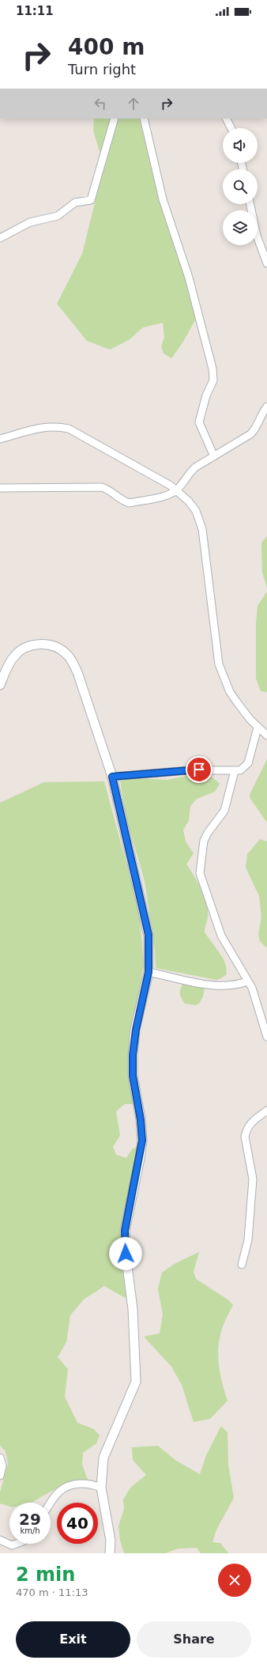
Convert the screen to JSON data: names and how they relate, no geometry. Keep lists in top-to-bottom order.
{
  "page": {
    "status": "11:11",
    "turn": ["400 m", "Turn right"],
    "speed": "29 km/h",
    "limit": "40",
    "heading": ["2 min", "470 m · 11:13"],
    "buttons": ["Exit", "Share"]
  }
}
